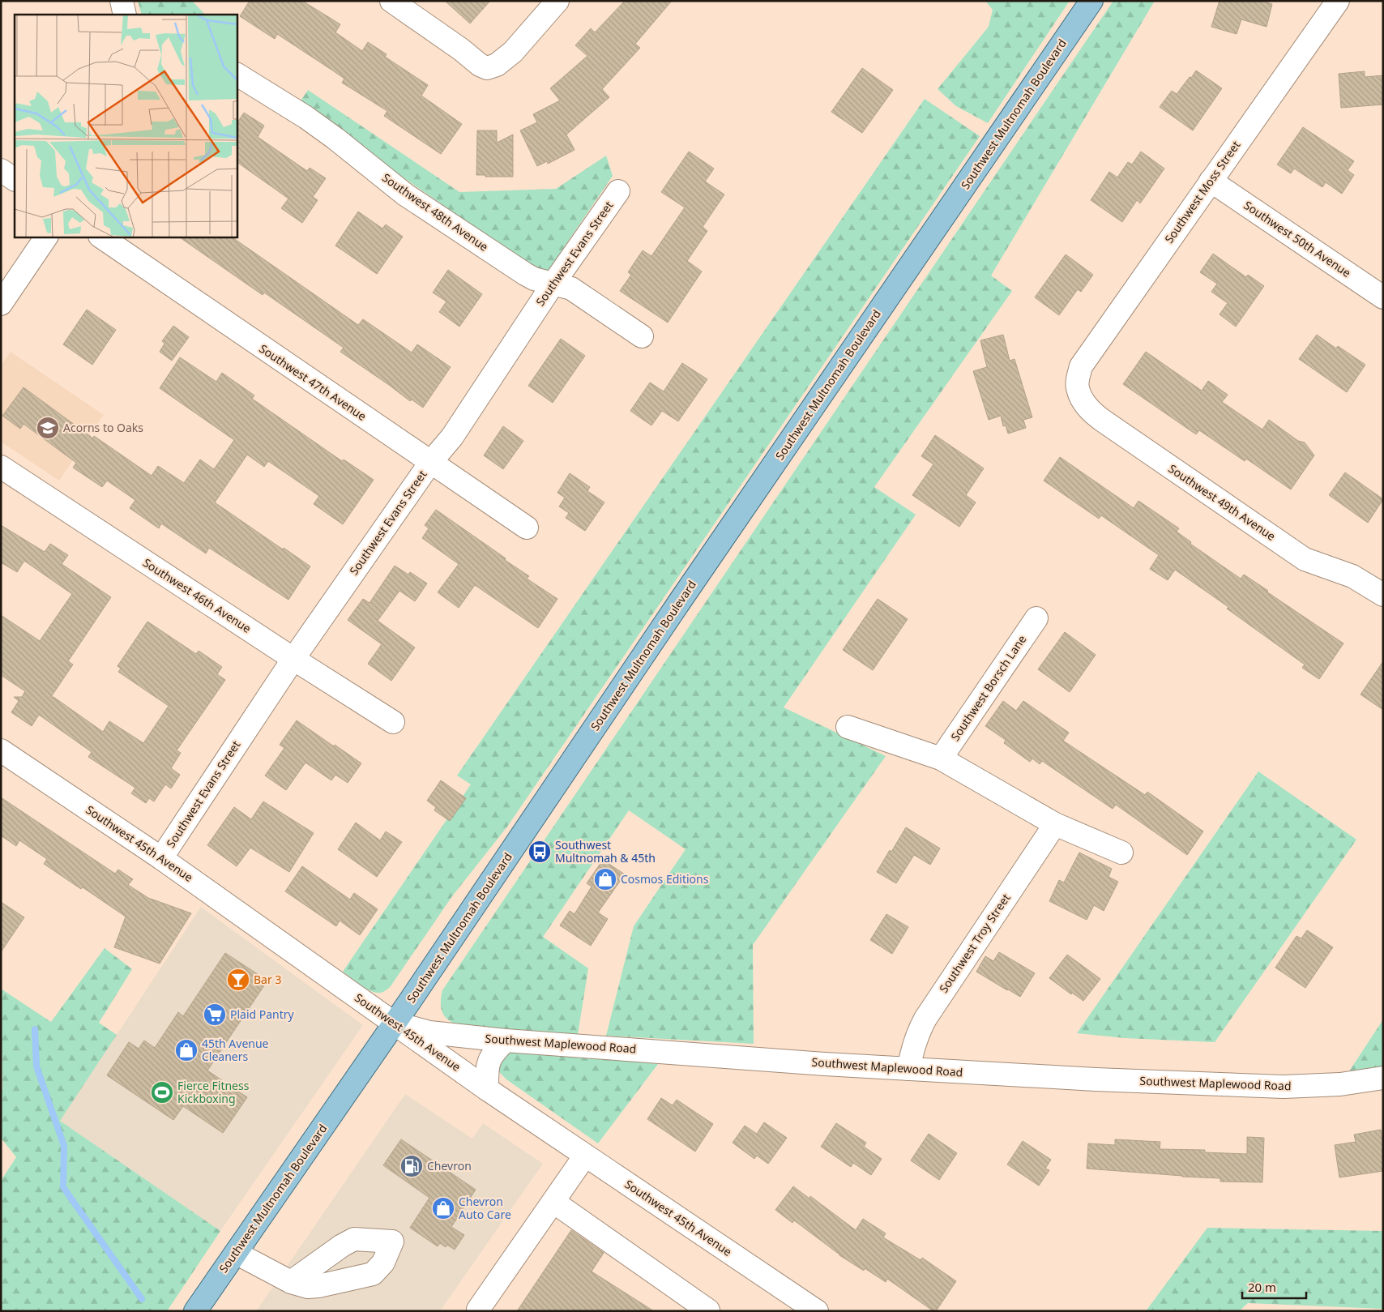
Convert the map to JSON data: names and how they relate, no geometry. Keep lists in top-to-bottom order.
{
  "streets": {
    "main road": ["Southwest Multnomah Boulevard"],
    "street": [
      "Southwest Moss Street",
      "Southwest 48th Avenue",
      "Southwest 50th Avenue",
      "Southwest Evans Street",
      "Southwest 47th Avenue",
      "Southwest 49th Avenue",
      "Southwest 46th Avenue",
      "Southwest Borsch Lane",
      "Southwest 45th Avenue",
      "Southwest Troy Street",
      "Southwest Maplewood Road"
    ]
  },
  "crossings": [
    ["Southwest Multnomah Boulevard", "Southwest 45th Avenue"],
    ["Southwest Multnomah Boulevard", "Southwest Maplewood Road"],
    ["Southwest Moss Street", "Southwest 50th Avenue"],
    ["Southwest Moss Street", "Southwest 49th Avenue"],
    ["Southwest 48th Avenue", "Southwest Evans Street"],
    ["Southwest Evans Street", "Southwest 47th Avenue"],
    ["Southwest Evans Street", "Southwest 46th Avenue"],
    ["Southwest Evans Street", "Southwest 45th Avenue"],
    ["Southwest 45th Avenue", "Southwest Maplewood Road"],
    ["Southwest Troy Street", "Southwest Maplewood Road"]
  ],
  "places": {
    "school or university": ["Acorns to Oaks"],
    "bus stop": ["Southwest Multnomah & 45th"],
    "shop": ["Cosmos Editions", "45th Avenue Cleaners", "Chevron Auto Care"],
    "bar": ["Bar 3"],
    "supermarket": ["Plaid Pantry"],
    "sports": ["Fierce Fitness Kickboxing"],
    "fuel station": ["Chevron"]
  },
  "scale_bar": "20 m"
}
